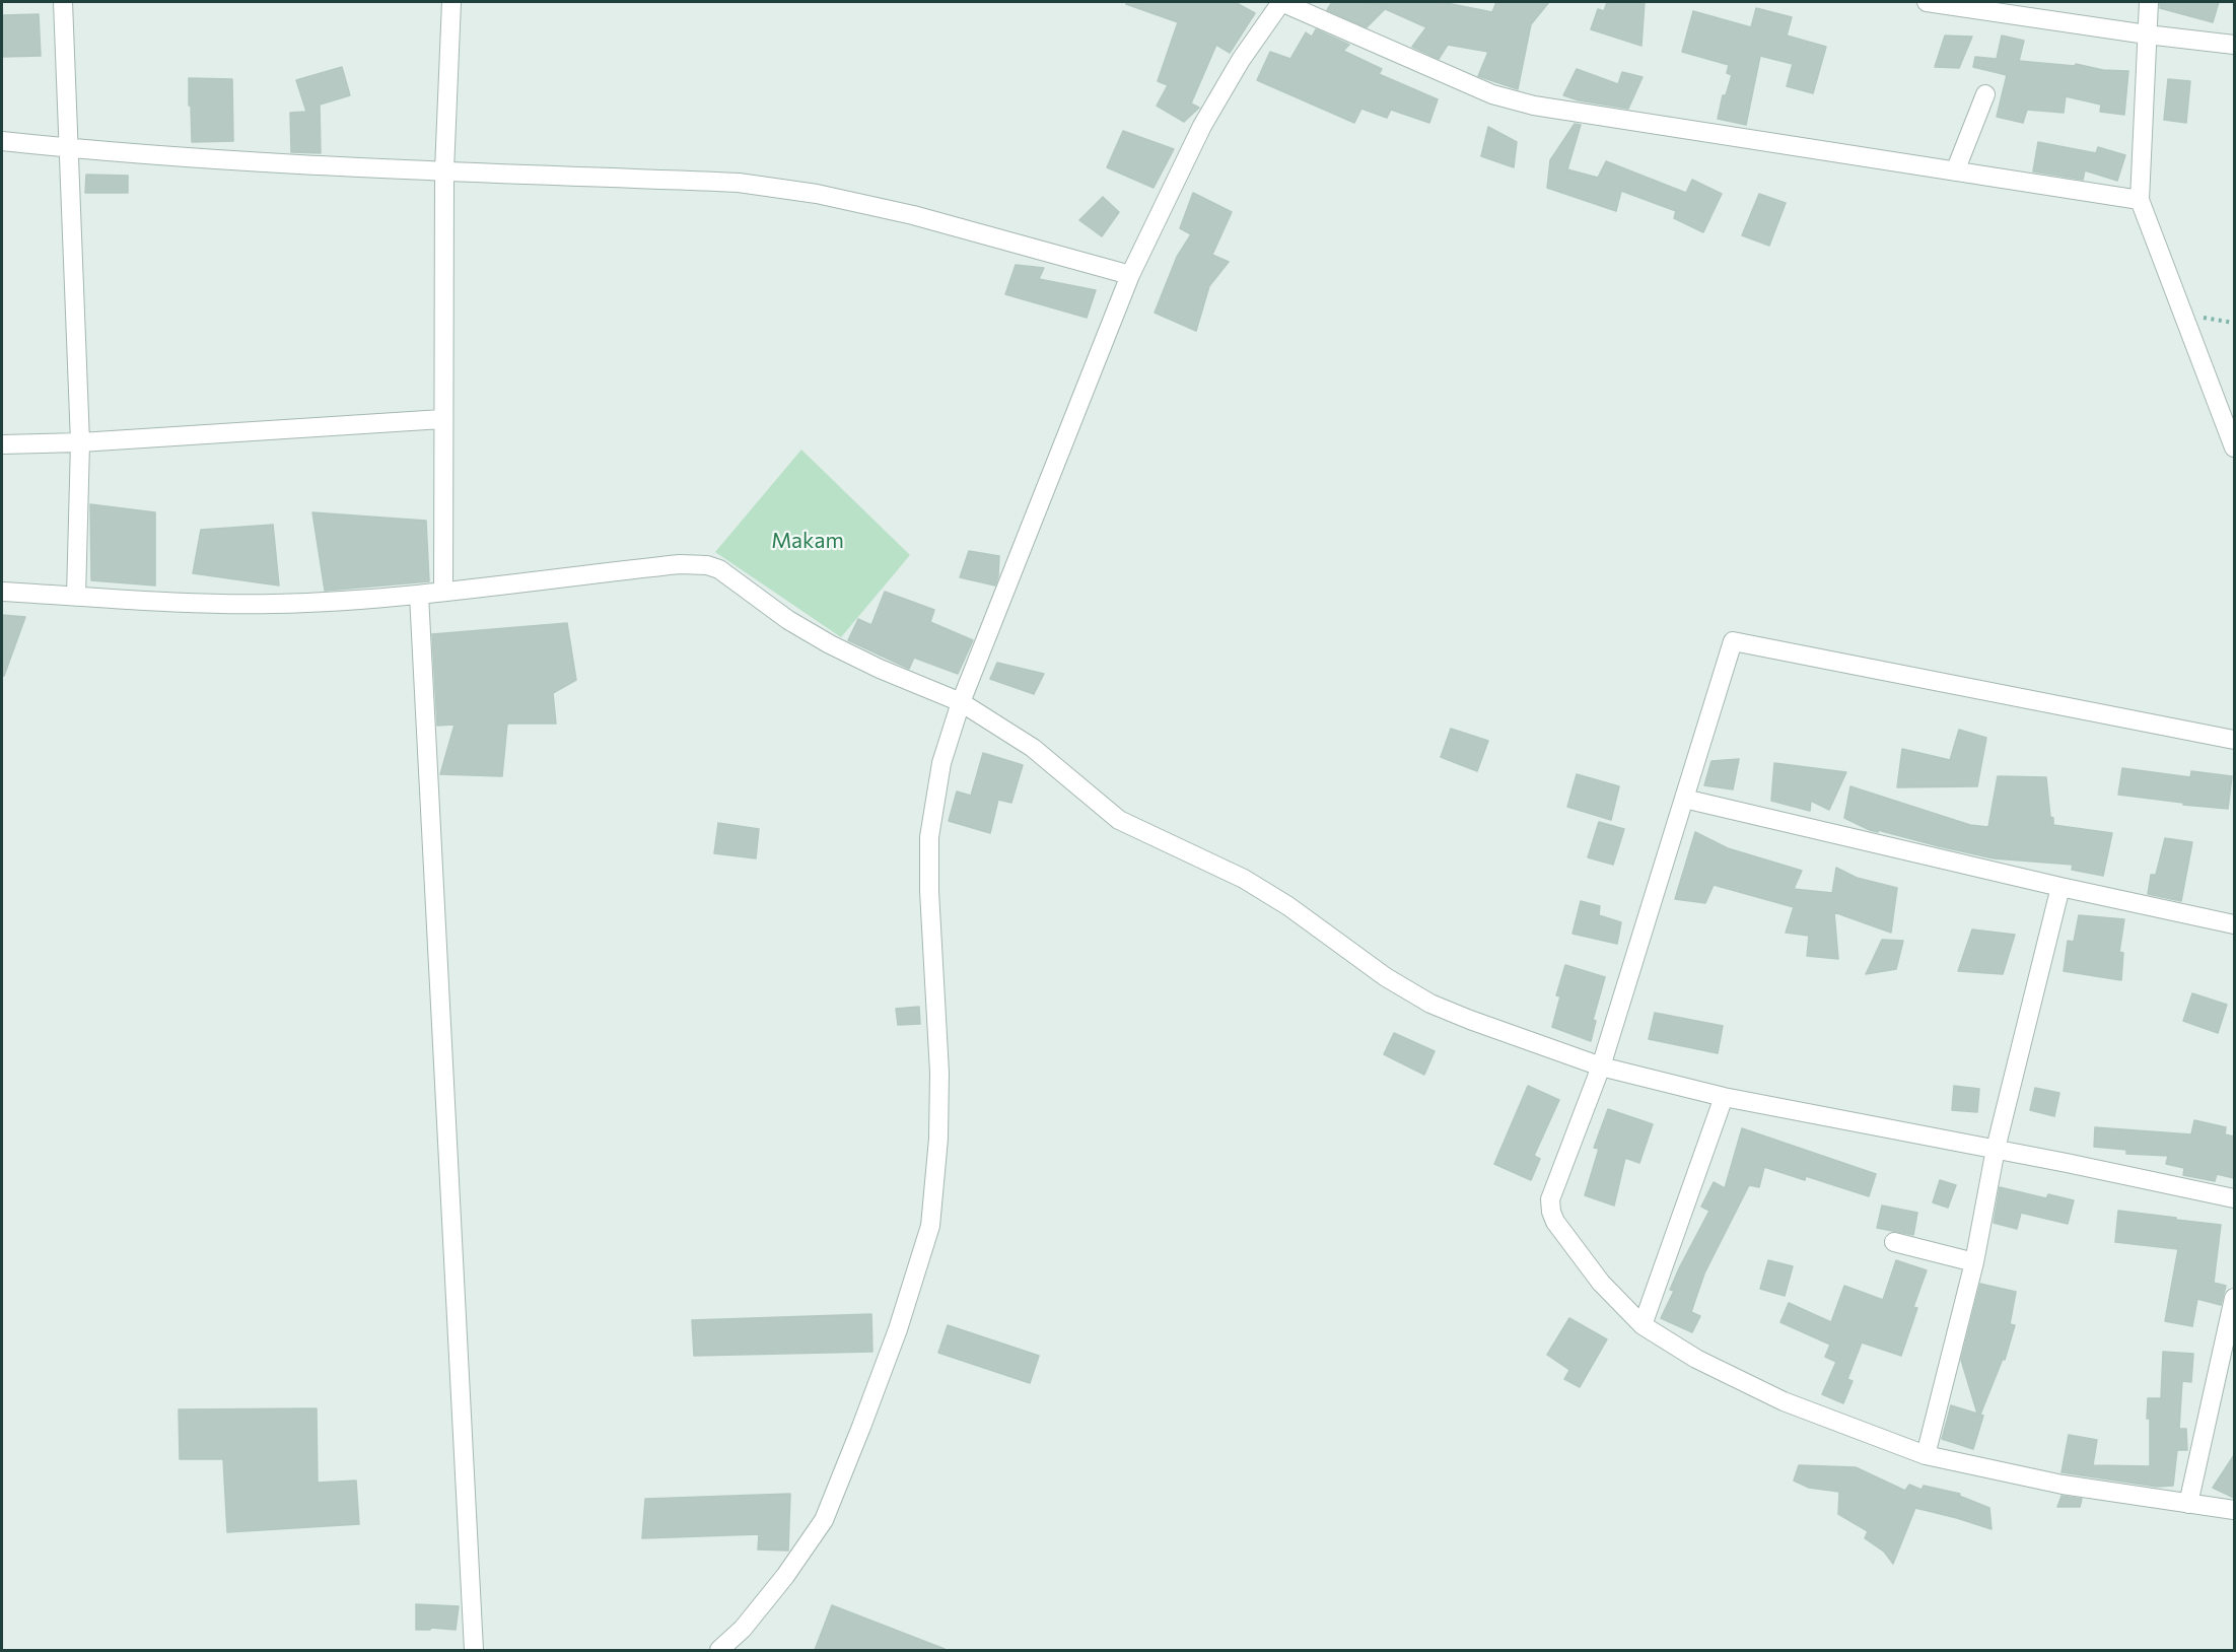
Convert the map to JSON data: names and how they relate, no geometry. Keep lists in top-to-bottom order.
{
  "parks": ["Makam"]
}
